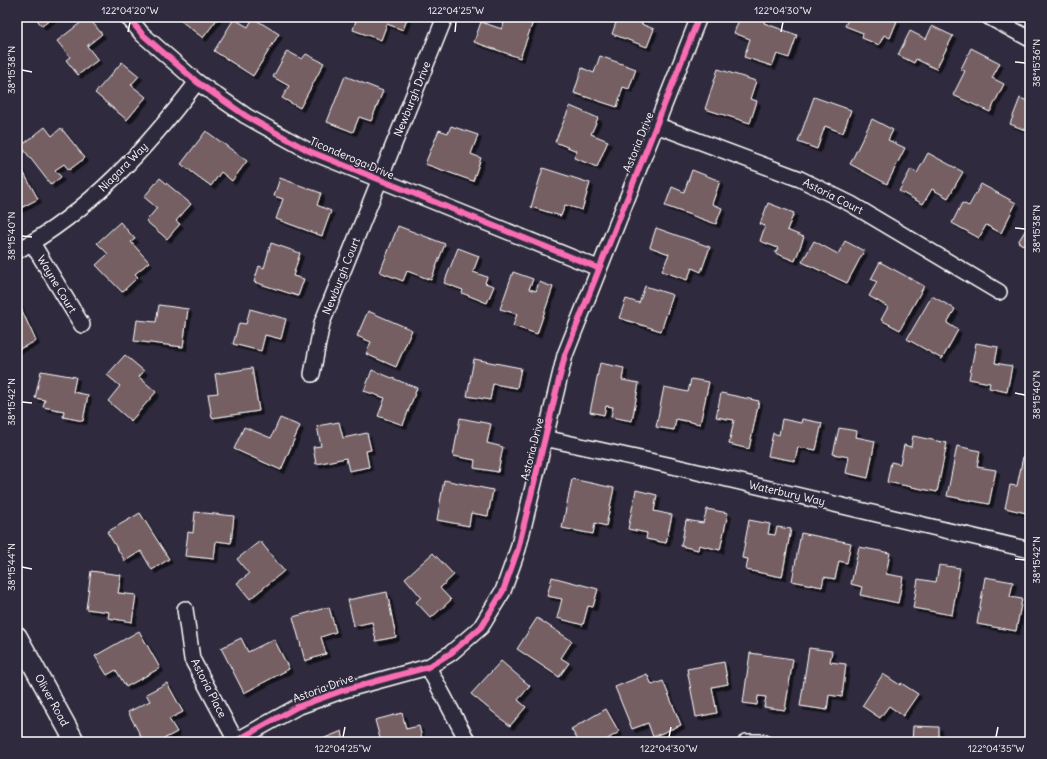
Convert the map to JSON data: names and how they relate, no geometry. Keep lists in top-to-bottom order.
{
  "streets": {
    "street": [
      "Newburgh Drive",
      "Astoria Drive",
      "Ticonderoga Drive",
      "Niagara Way",
      "Astoria Court",
      "Newburgh Court",
      "Wayne Court",
      "Waterbury Way",
      "Astoria Place",
      "Oliver Road"
    ]
  },
  "crossings": [
    ["Newburgh Drive", "Ticonderoga Drive"],
    ["Newburgh Drive", "Newburgh Court"],
    ["Astoria Drive", "Ticonderoga Drive"],
    ["Astoria Drive", "Astoria Court"],
    ["Astoria Drive", "Waterbury Way"],
    ["Astoria Drive", "Astoria Place"],
    ["Ticonderoga Drive", "Niagara Way"],
    ["Ticonderoga Drive", "Newburgh Court"],
    ["Niagara Way", "Wayne Court"]
  ],
  "coordinates": [
    "122°04'20\"W",
    "122°04'25\"W",
    "122°04'30\"W",
    "38°15'36\"N",
    "38°15'38\"N",
    "38°15'40\"N",
    "38°15'42\"N",
    "38°15'44\"N",
    "122°04'35\"W"
  ]
}
